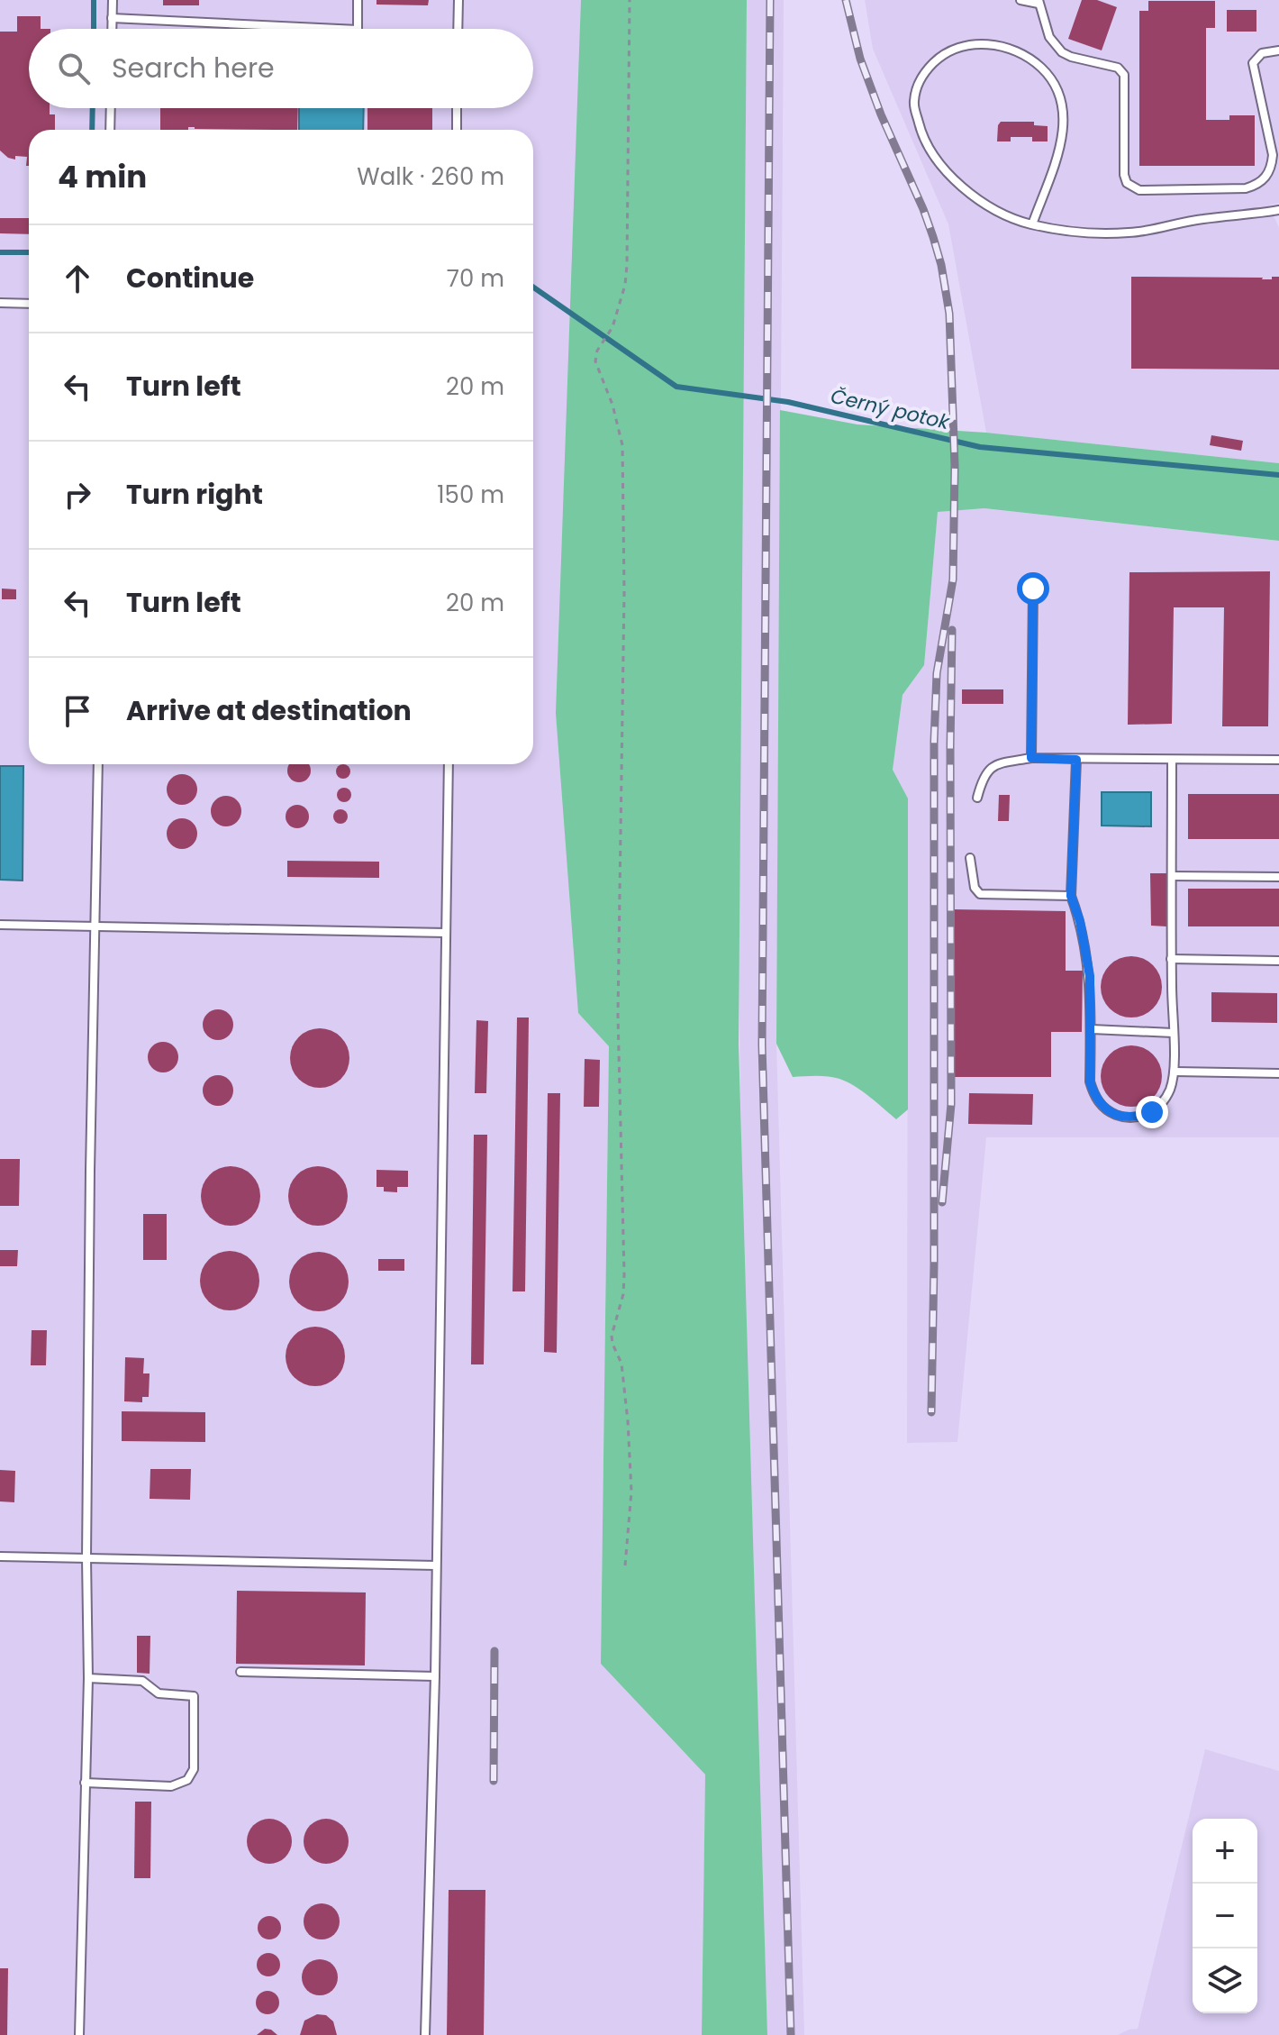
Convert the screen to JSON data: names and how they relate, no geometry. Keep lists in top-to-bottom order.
{
  "water": ["Černý potok"],
  "page": {
    "search": "Search here",
    "heading": ["4 min", "Walk · 260 m"],
    "list": [
      ["Continue", "70 m"],
      ["Turn left", "20 m"],
      ["Turn right", "150 m"],
      ["Turn left", "20 m"],
      "Arrive at destination"
    ],
    "map_buttons": ["+", "−"]
  }
}
